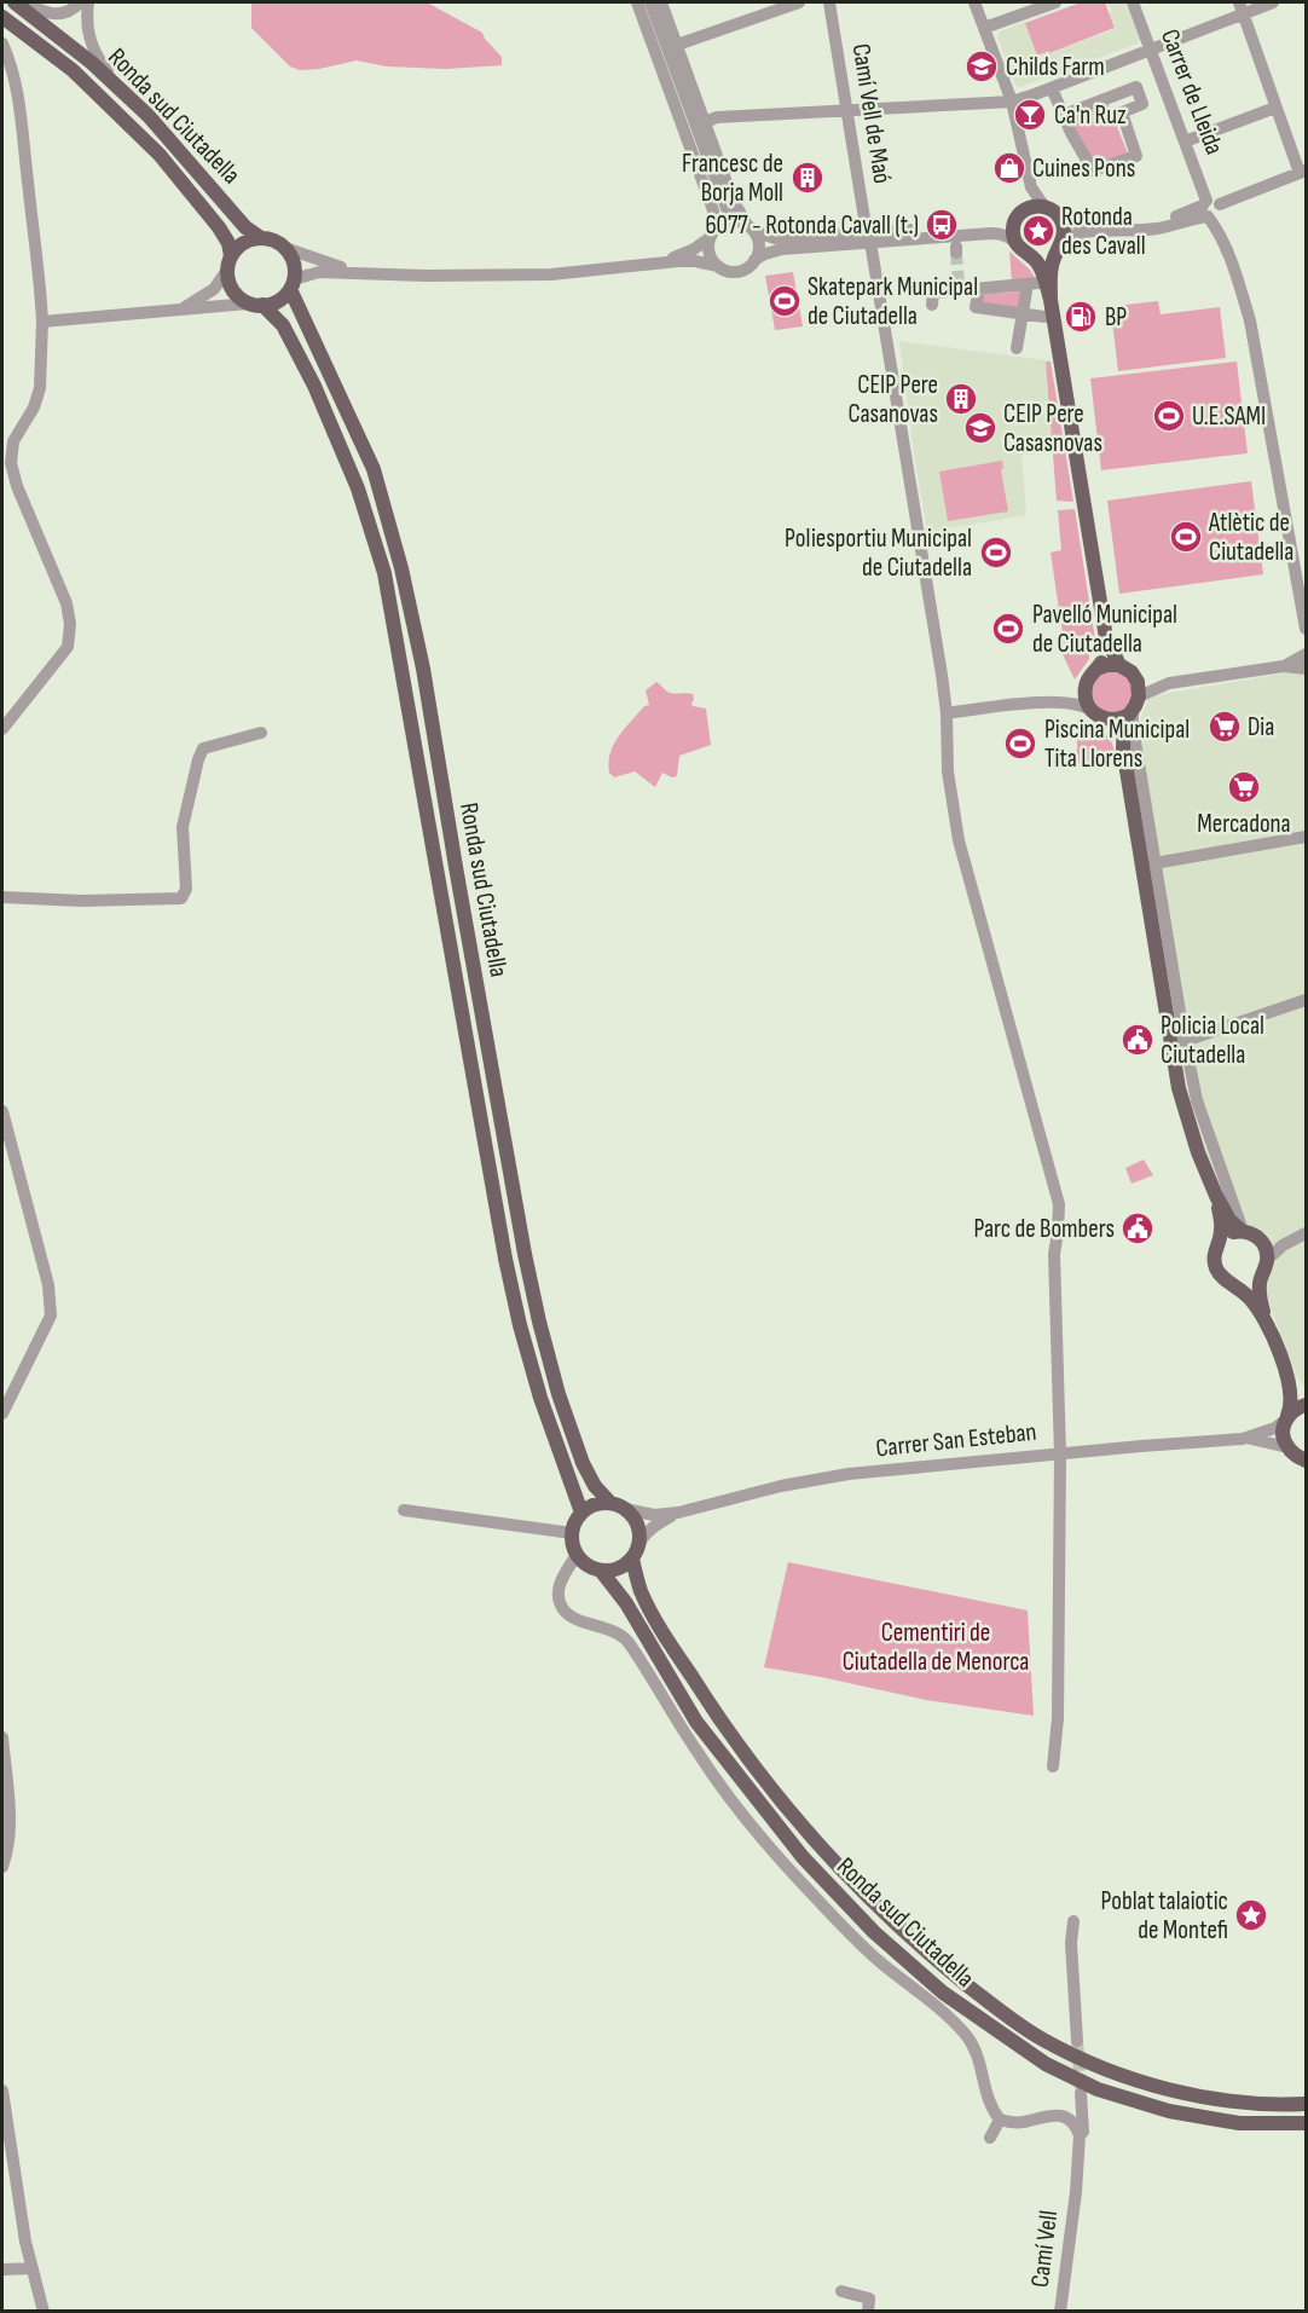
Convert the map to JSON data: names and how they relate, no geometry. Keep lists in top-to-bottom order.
{
  "streets": {
    "main road": ["Ronda sud Ciutadella"],
    "street": [
      "Carrer de Lleida",
      "Camí Vell de Maó",
      "Carrer San Esteban",
      "Camí Vell"
    ]
  },
  "crossings": [
    ["Camí Vell de Maó", "Carrer San Esteban"],
    ["Ronda sud Ciutadella", "Carrer San Esteban"]
  ],
  "parks": ["Cementiri de Ciutadella de Menorca"],
  "places": {
    "school or university": ["Childs Farm", "CEIP Pere Casasnovas"],
    "bar": ["Ca'n Ruz"],
    "shop": ["Cuines Pons"],
    "building": ["Francesc de Borja Moll", "CEIP Pere Casanovas"],
    "bus stop": ["6077 - Rotonda Cavall (t.)"],
    "place": ["Rotonda des Cavall", "Poblat talaiotic de Montefi"],
    "sports": [
      "Skatepark Municipal de Ciutadella",
      "U.E.SAMI",
      "Atlètic de Ciutadella",
      "Poliesportiu Municipal de Ciutadella",
      "Pavelló Municipal de Ciutadella",
      "Piscina Municipal Tita Llorens"
    ],
    "fuel station": ["BP"],
    "supermarket": ["Dia", "Mercadona"],
    "public building": ["Policia Local Ciutadella", "Parc de Bombers"]
  }
}
